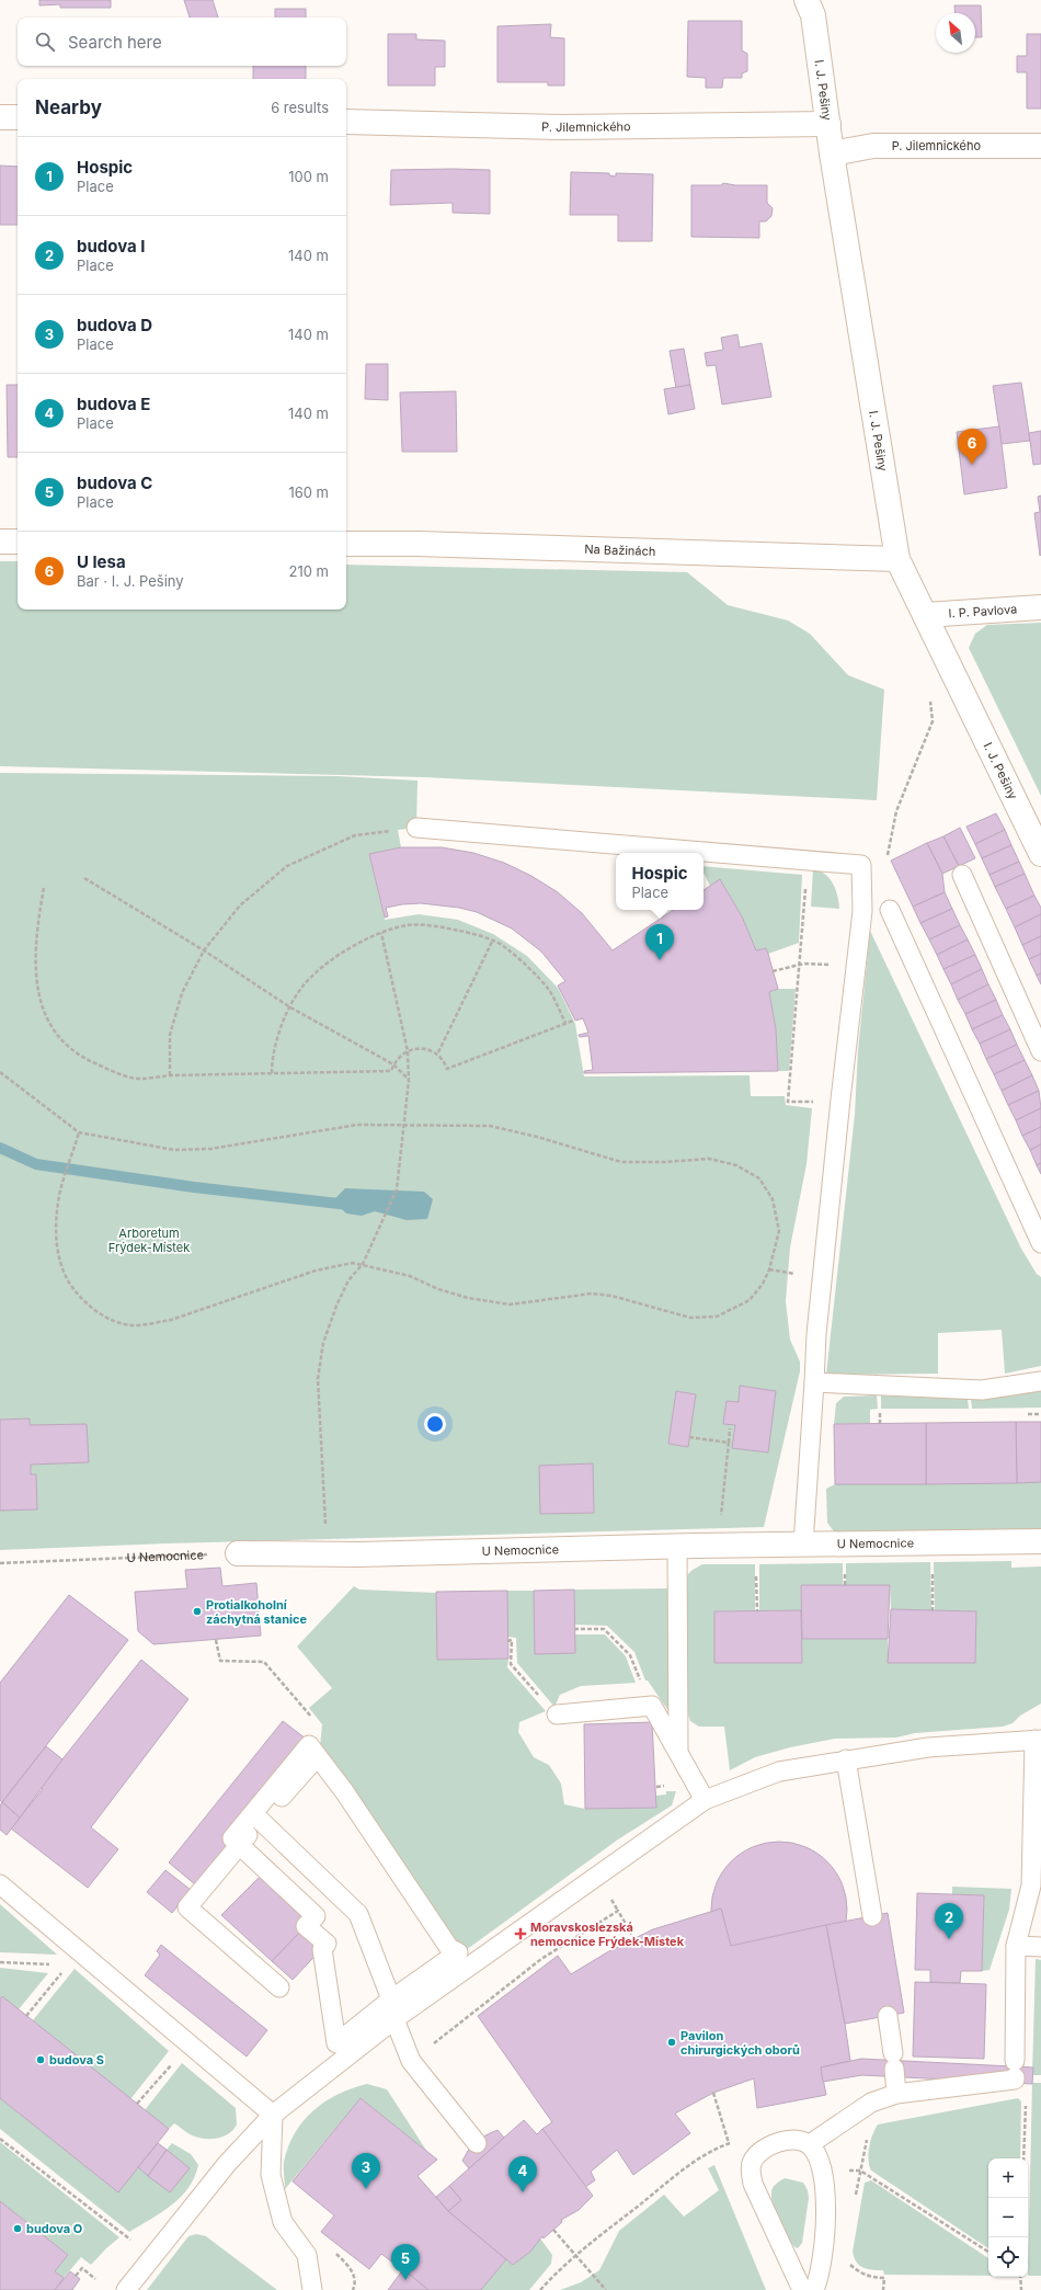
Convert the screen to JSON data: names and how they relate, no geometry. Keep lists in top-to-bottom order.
{
  "streets": {
    "street": [
      "I. J. Pešiny",
      "P. Jilemnického",
      "Na Bažinách",
      "I. P. Pavlova",
      "U Nemocnice"
    ]
  },
  "crossings": [
    ["I. J. Pešiny", "P. Jilemnického"],
    ["I. J. Pešiny", "Na Bažinách"],
    ["I. J. Pešiny", "I. P. Pavlova"]
  ],
  "parks": ["Arboretum Frýdek-Místek"],
  "places": {
    "other": [
      "Protialkoholní záchytná stanice",
      "Pavilon chirurgických oborů",
      "budova S",
      "budova O"
    ],
    "health": ["Moravskoslezská nemocnice Frýdek-Místek"]
  },
  "north": "top left",
  "page": {
    "search": "Search here",
    "heading": ["Nearby", "6 results"],
    "list": [
      {
        "mark": "1",
        "name": "Hospic",
        "note": "Place",
        "value": "100 m"
      },
      {
        "mark": "2",
        "name": "budova I",
        "note": "Place",
        "value": "140 m"
      },
      {
        "mark": "3",
        "name": "budova D",
        "note": "Place",
        "value": "140 m"
      },
      {
        "mark": "4",
        "name": "budova E",
        "note": "Place",
        "value": "140 m"
      },
      {
        "mark": "5",
        "name": "budova C",
        "note": "Place",
        "value": "160 m"
      },
      {
        "mark": "6",
        "name": "U lesa",
        "note": "Bar · I. J. Pešiny",
        "value": "210 m"
      }
    ],
    "pins": [
      "6",
      "1",
      "2",
      "3",
      "4",
      "5"
    ],
    "popup": ["Hospic", "Place"],
    "map_buttons": ["+", "−"]
  }
}
